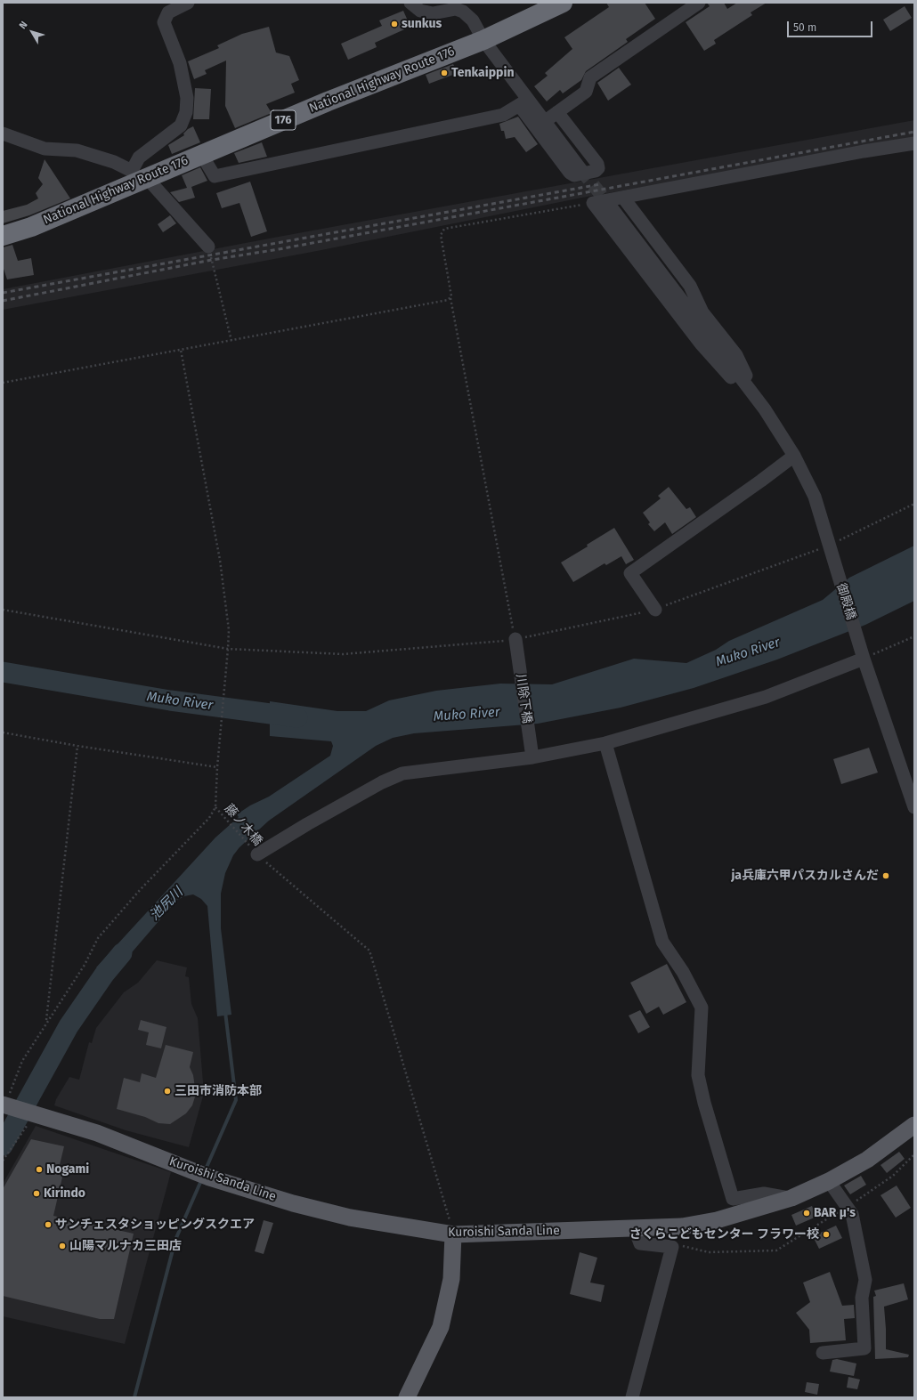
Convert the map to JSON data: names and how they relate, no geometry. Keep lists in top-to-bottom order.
{
  "streets": {
    "highway": ["National Highway Route 176", "176"],
    "main road": ["Kuroishi Sanda Line"],
    "street": ["御殿橋", "川除下橋"],
    "path": ["藤ノ木橋"]
  },
  "crossings": [
    ["藤ノ木橋", "Kuroishi Sanda Line"]
  ],
  "water": ["Muko River", "池尻川"],
  "places": [
    "sunkus",
    "Tenkaippin",
    "ja兵庫六甲パスカルさんだ",
    "三田市消防本部",
    "Nogami",
    "Kirindo",
    "BAR μ's",
    "サンチェスタショッピングスクエア",
    "さくらこどもセンター フラワー校",
    "山陽マルナカ三田店"
  ],
  "scale_bar": "50 m",
  "north": "top left"
}
